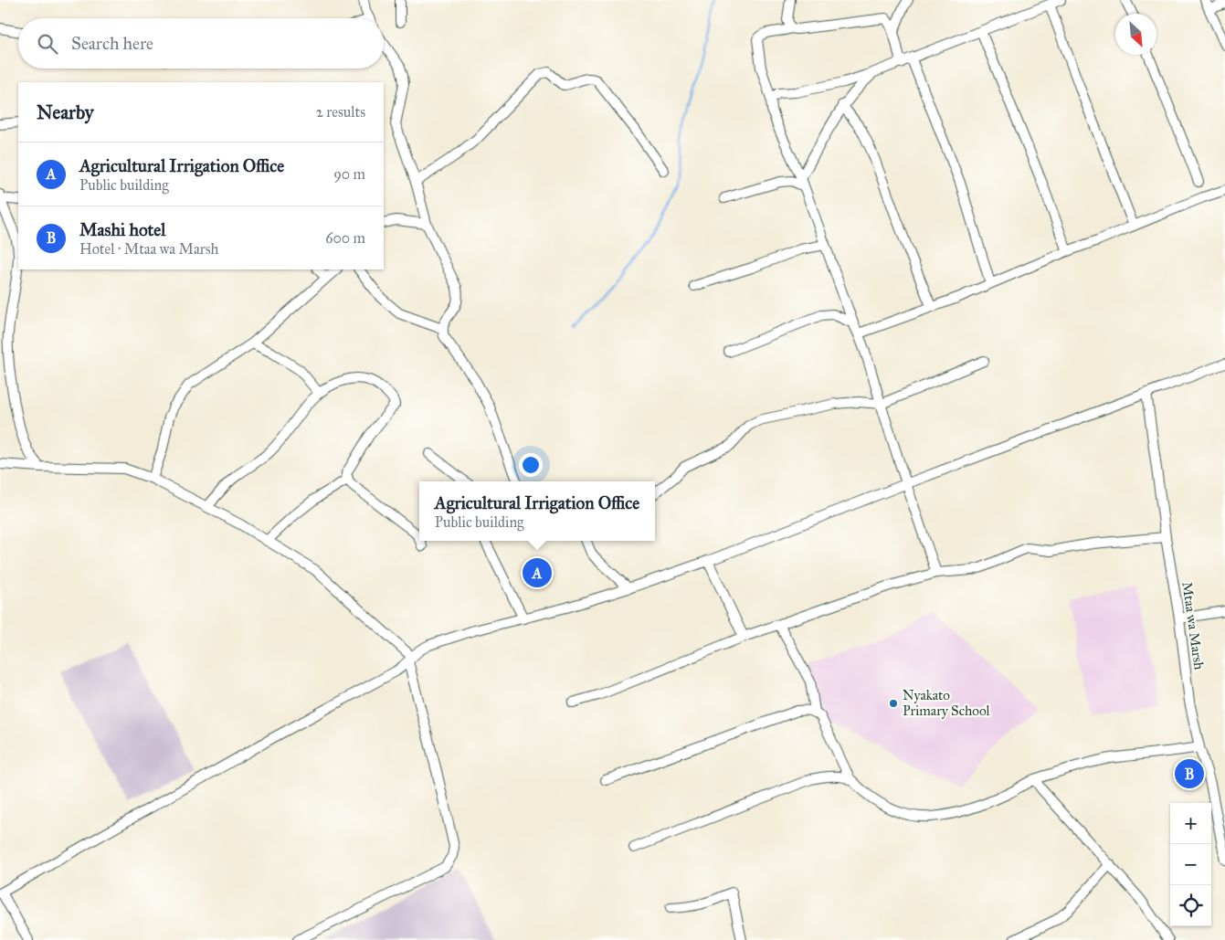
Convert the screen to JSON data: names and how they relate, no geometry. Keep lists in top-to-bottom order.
{
  "streets": {
    "street": ["Mtaa wa Marsh"]
  },
  "places": ["Nyakato Primary School"],
  "north": "bottom right",
  "page": {
    "search": "Search here",
    "heading": ["Nearby", "2 results"],
    "list": [
      {
        "mark": "A",
        "name": "Agricultural Irrigation Office",
        "note": "Public building",
        "value": "90 m"
      },
      {
        "mark": "B",
        "name": "Mashi hotel",
        "note": "Hotel · Mtaa wa Marsh",
        "value": "600 m"
      }
    ],
    "popup": ["Agricultural Irrigation Office", "Public building"],
    "pins": ["A", "B"],
    "map_buttons": ["+", "−"]
  }
}
